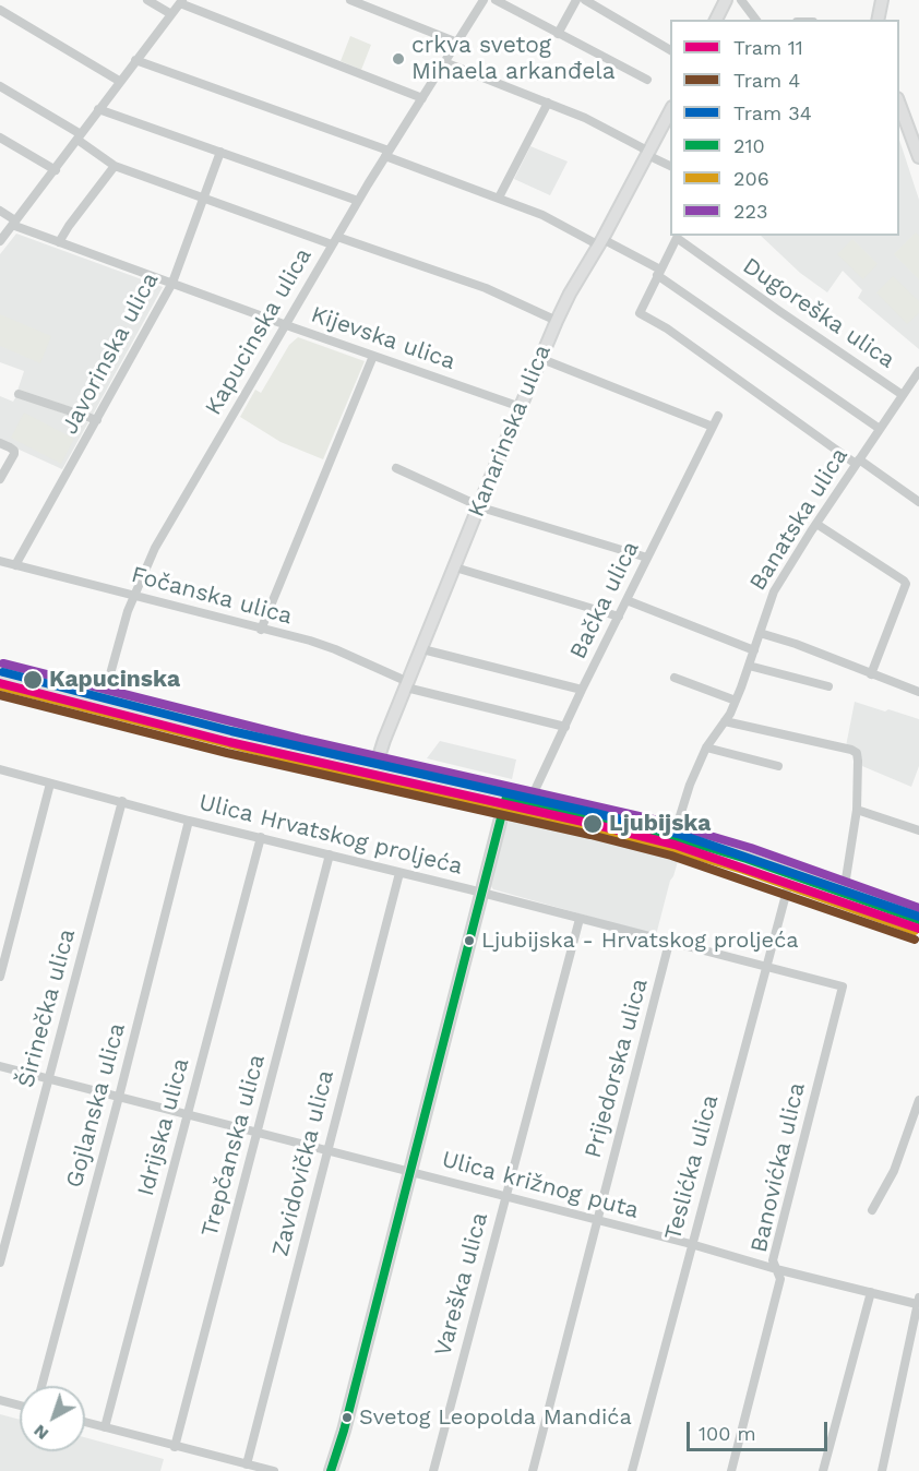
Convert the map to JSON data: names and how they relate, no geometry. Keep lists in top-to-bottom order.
{
  "streets": {
    "street": [
      "Dugoreška ulica",
      "Kapucinska ulica",
      "Kijevska ulica",
      "Javorinska ulica",
      "Kanarinska ulica",
      "Banatska ulica",
      "Fočanska ulica",
      "Bačka ulica",
      "Ulica Hrvatskog proljeća",
      "Širinečka ulica",
      "Prijedorska ulica",
      "Gojlanska ulica",
      "Idrijska ulica",
      "Trepčanska ulica",
      "Zavidovička ulica",
      "Teslićka ulica",
      "Banovićka ulica",
      "Ulica križnog puta",
      "Vareška ulica"
    ]
  },
  "crossings": [
    ["Dugoreška ulica", "Banatska ulica"],
    ["Kapucinska ulica", "Kijevska ulica"],
    ["Kapucinska ulica", "Fočanska ulica"],
    ["Kijevska ulica", "Javorinska ulica"],
    ["Kijevska ulica", "Kanarinska ulica"],
    ["Javorinska ulica", "Fočanska ulica"],
    ["Kanarinska ulica", "Fočanska ulica"],
    ["Fočanska ulica", "Bačka ulica"],
    ["Ulica Hrvatskog proljeća", "Širinečka ulica"],
    ["Ulica Hrvatskog proljeća", "Prijedorska ulica"],
    ["Ulica Hrvatskog proljeća", "Gojlanska ulica"],
    ["Ulica Hrvatskog proljeća", "Idrijska ulica"],
    ["Ulica Hrvatskog proljeća", "Trepčanska ulica"],
    ["Ulica Hrvatskog proljeća", "Zavidovička ulica"],
    ["Ulica Hrvatskog proljeća", "Teslićka ulica"],
    ["Ulica Hrvatskog proljeća", "Banovićka ulica"],
    ["Ulica Hrvatskog proljeća", "Vareška ulica"],
    ["Širinečka ulica", "Ulica križnog puta"],
    ["Prijedorska ulica", "Ulica križnog puta"],
    ["Gojlanska ulica", "Ulica križnog puta"],
    ["Idrijska ulica", "Ulica križnog puta"],
    ["Trepčanska ulica", "Ulica križnog puta"],
    ["Zavidovička ulica", "Ulica križnog puta"],
    ["Teslićka ulica", "Ulica križnog puta"],
    ["Banovićka ulica", "Ulica križnog puta"],
    ["Ulica križnog puta", "Vareška ulica"]
  ],
  "places": [
    "crkva svetog Mihaela arkanđela",
    "Kapucinska",
    "Ljubijska",
    "Ljubijska - Hrvatskog proljeća",
    "Svetog Leopolda Mandića"
  ],
  "lines": [
    "transit line 223",
    "tram line 34",
    "tram line 11",
    "transit line 206",
    "tram line 4",
    "transit line 210"
  ],
  "legend": [
    "Tram 11",
    "Tram 4",
    "Tram 34",
    "210",
    "206",
    "223"
  ],
  "scale_bar": "100 m",
  "north": "bottom left"
}
